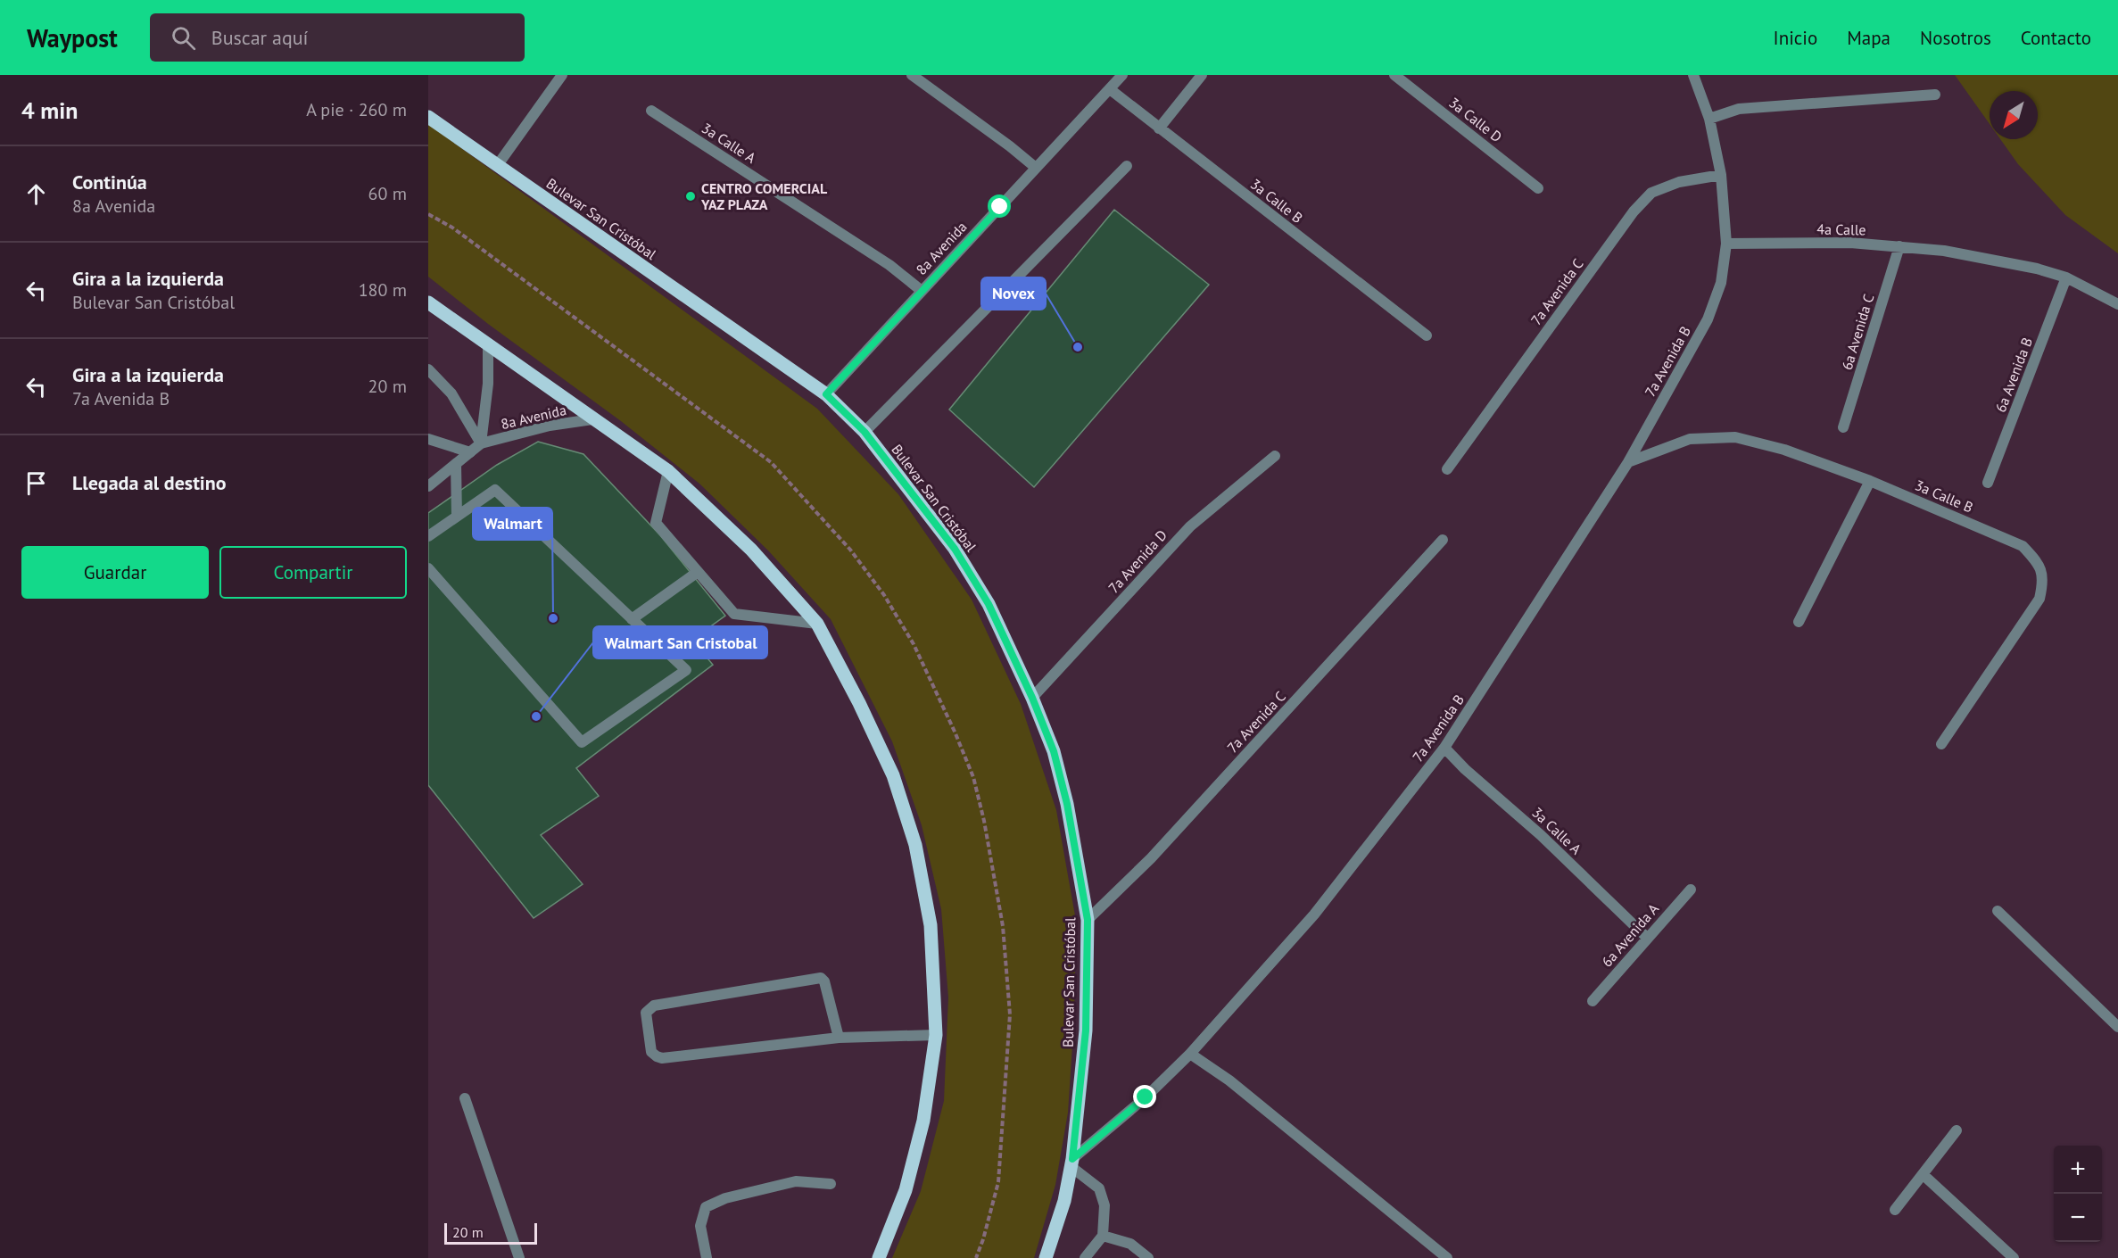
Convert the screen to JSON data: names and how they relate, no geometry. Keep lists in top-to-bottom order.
{
  "streets": {
    "main road": ["Bulevar San Cristóbal"],
    "street": [
      "3a Calle D",
      "3a Calle A",
      "3a Calle B",
      "4a Calle",
      "8a Avenida",
      "7a Avenida C",
      "6a Avenida C",
      "7a Avenida B",
      "6a Avenida B",
      "7a Avenida D",
      "6a Avenida A"
    ]
  },
  "crossings": [
    ["3a Calle A", "8a Avenida"],
    ["3a Calle A", "7a Avenida B"],
    ["3a Calle A", "6a Avenida A"],
    ["3a Calle B", "8a Avenida"],
    ["3a Calle B", "7a Avenida B"],
    ["Bulevar San Cristóbal", "8a Avenida"],
    ["Bulevar San Cristóbal", "7a Avenida C"],
    ["Bulevar San Cristóbal", "7a Avenida B"],
    ["Bulevar San Cristóbal", "7a Avenida D"],
    ["4a Calle", "6a Avenida C"],
    ["4a Calle", "7a Avenida B"],
    ["4a Calle", "6a Avenida B"]
  ],
  "places": [
    "CENTRO COMERCIAL YAZ PLAZA",
    "Novex",
    "Walmart",
    "Walmart San Cristobal"
  ],
  "scale_bar": "20 m",
  "north": "bottom left",
  "page": {
    "header": "Waypost",
    "search": "Buscar aquí",
    "nav": [
      "Inicio",
      "Mapa",
      "Nosotros",
      "Contacto"
    ],
    "heading": ["4 min", "A pie · 260 m"],
    "list": [
      ["Continúa", "8a Avenida", "60 m"],
      ["Gira a la izquierda", "Bulevar San Cristóbal", "180 m"],
      ["Gira a la izquierda", "7a Avenida B", "20 m"],
      "Llegada al destino"
    ],
    "buttons": ["Guardar", "Compartir"],
    "map_buttons": ["+", "−"],
    "scale": "20 m"
  }
}
